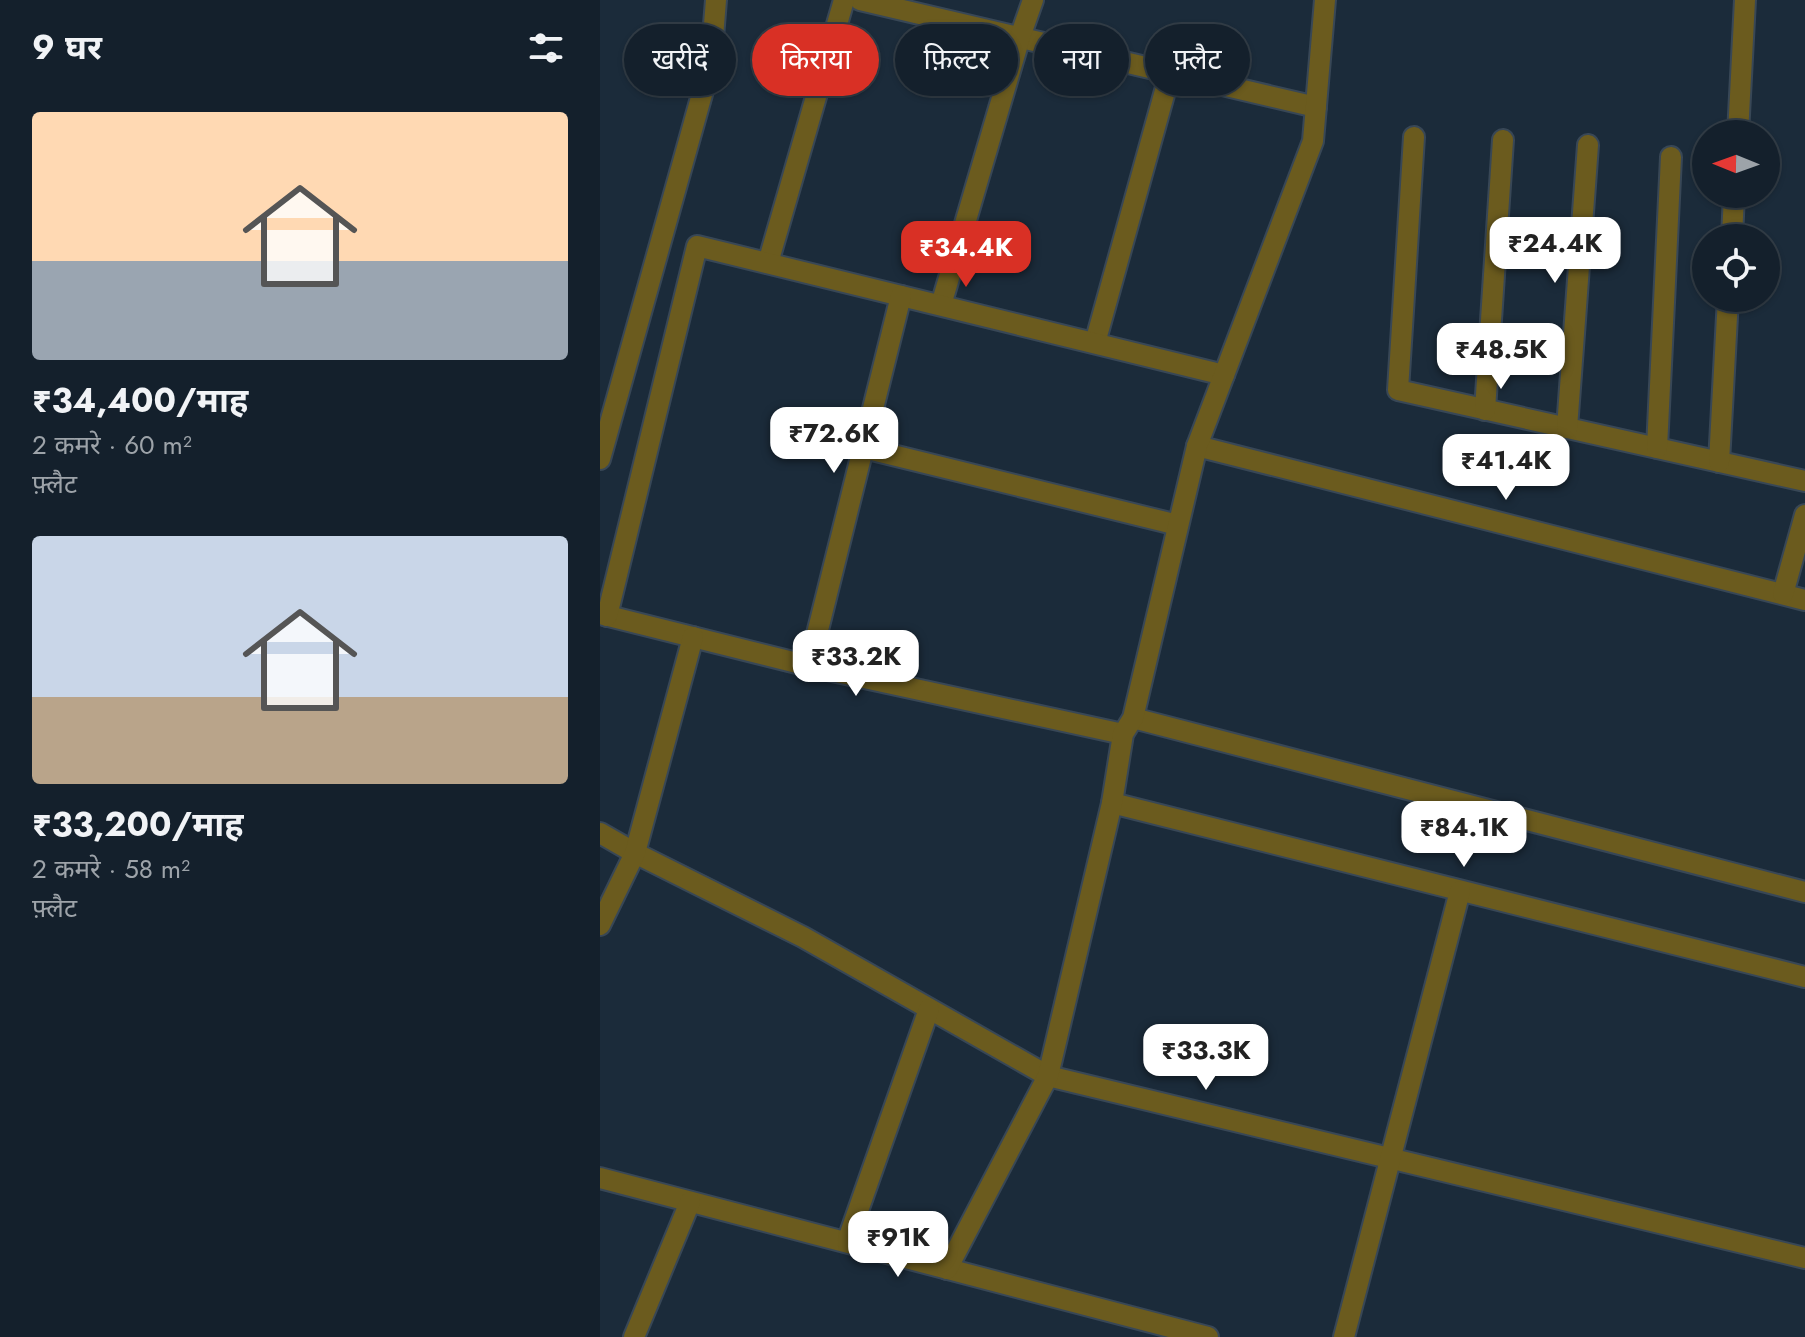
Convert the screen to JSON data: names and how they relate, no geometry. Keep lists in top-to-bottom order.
{
  "north": "left",
  "page": {
    "heading": "9 घर",
    "chip": [
      "खरीदें",
      "किराया",
      "फ़िल्टर",
      "नया",
      "फ़्लैट"
    ],
    "list": [
      {
        "name": "₹34,400/माह",
        "note": "2 कमरे · 60 m² · फ़्लैट"
      },
      {
        "name": "₹33,200/माह",
        "note": "2 कमरे · 58 m² · फ़्लैट"
      }
    ],
    "price": [
      "₹24.4K",
      "₹34.4K",
      "₹48.5K",
      "₹72.6K",
      "₹41.4K",
      "₹33.2K",
      "₹84.1K",
      "₹33.3K",
      "₹91K"
    ]
  }
}
